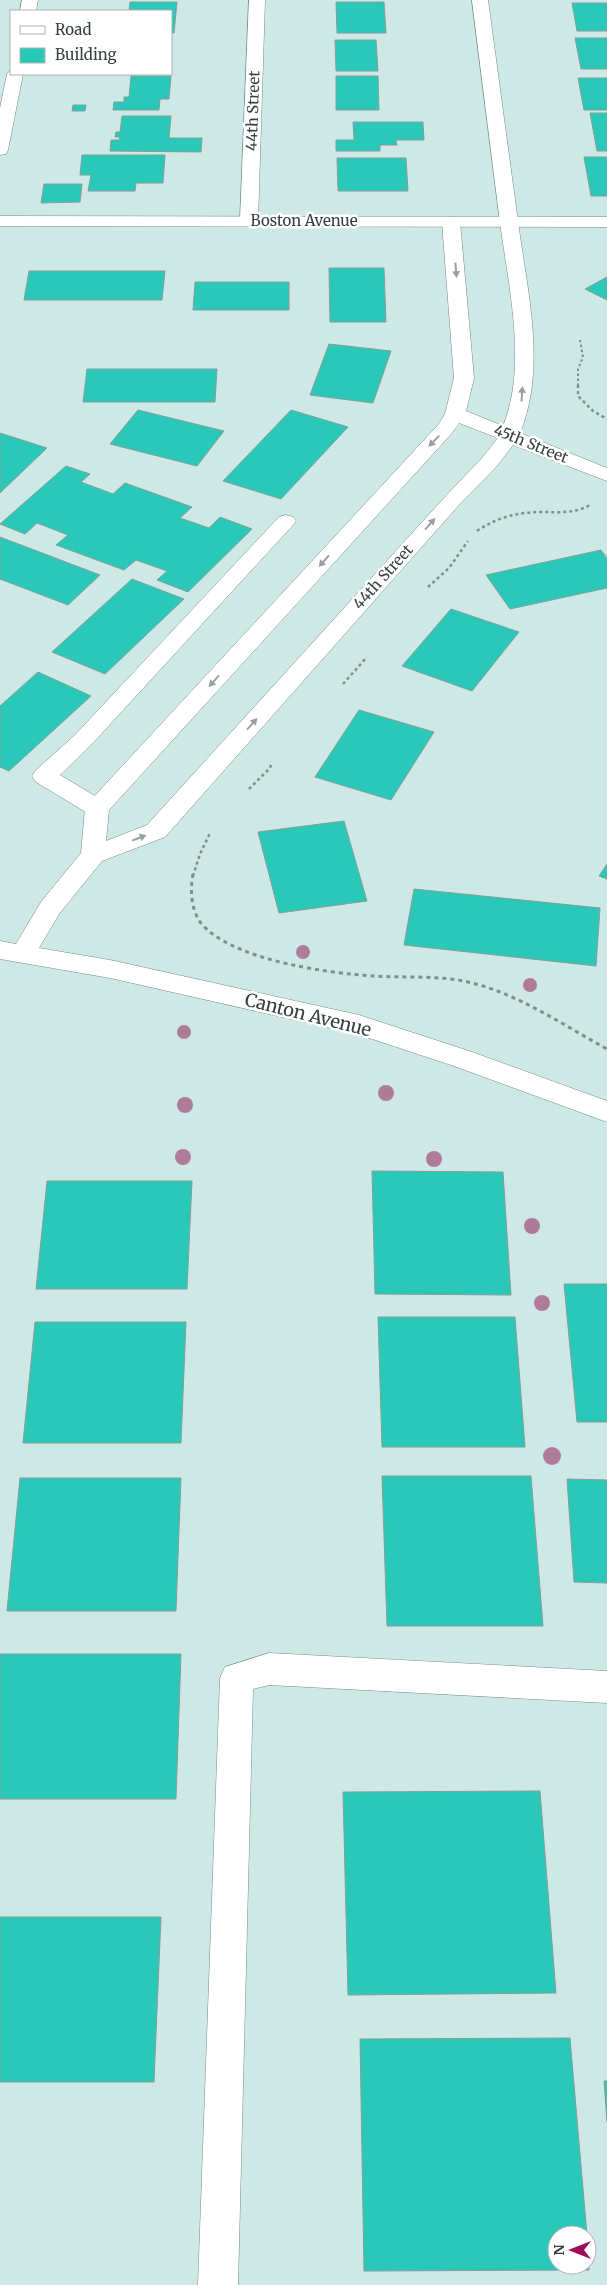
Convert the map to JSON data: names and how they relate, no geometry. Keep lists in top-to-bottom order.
{
  "streets": {
    "street": [
      "44th Street",
      "Boston Avenue",
      "45th Street",
      "Canton Avenue"
    ]
  },
  "crossings": [
    ["44th Street", "Boston Avenue"],
    ["44th Street", "45th Street"]
  ],
  "legend": ["Road", "Building"],
  "north": "left"
}
